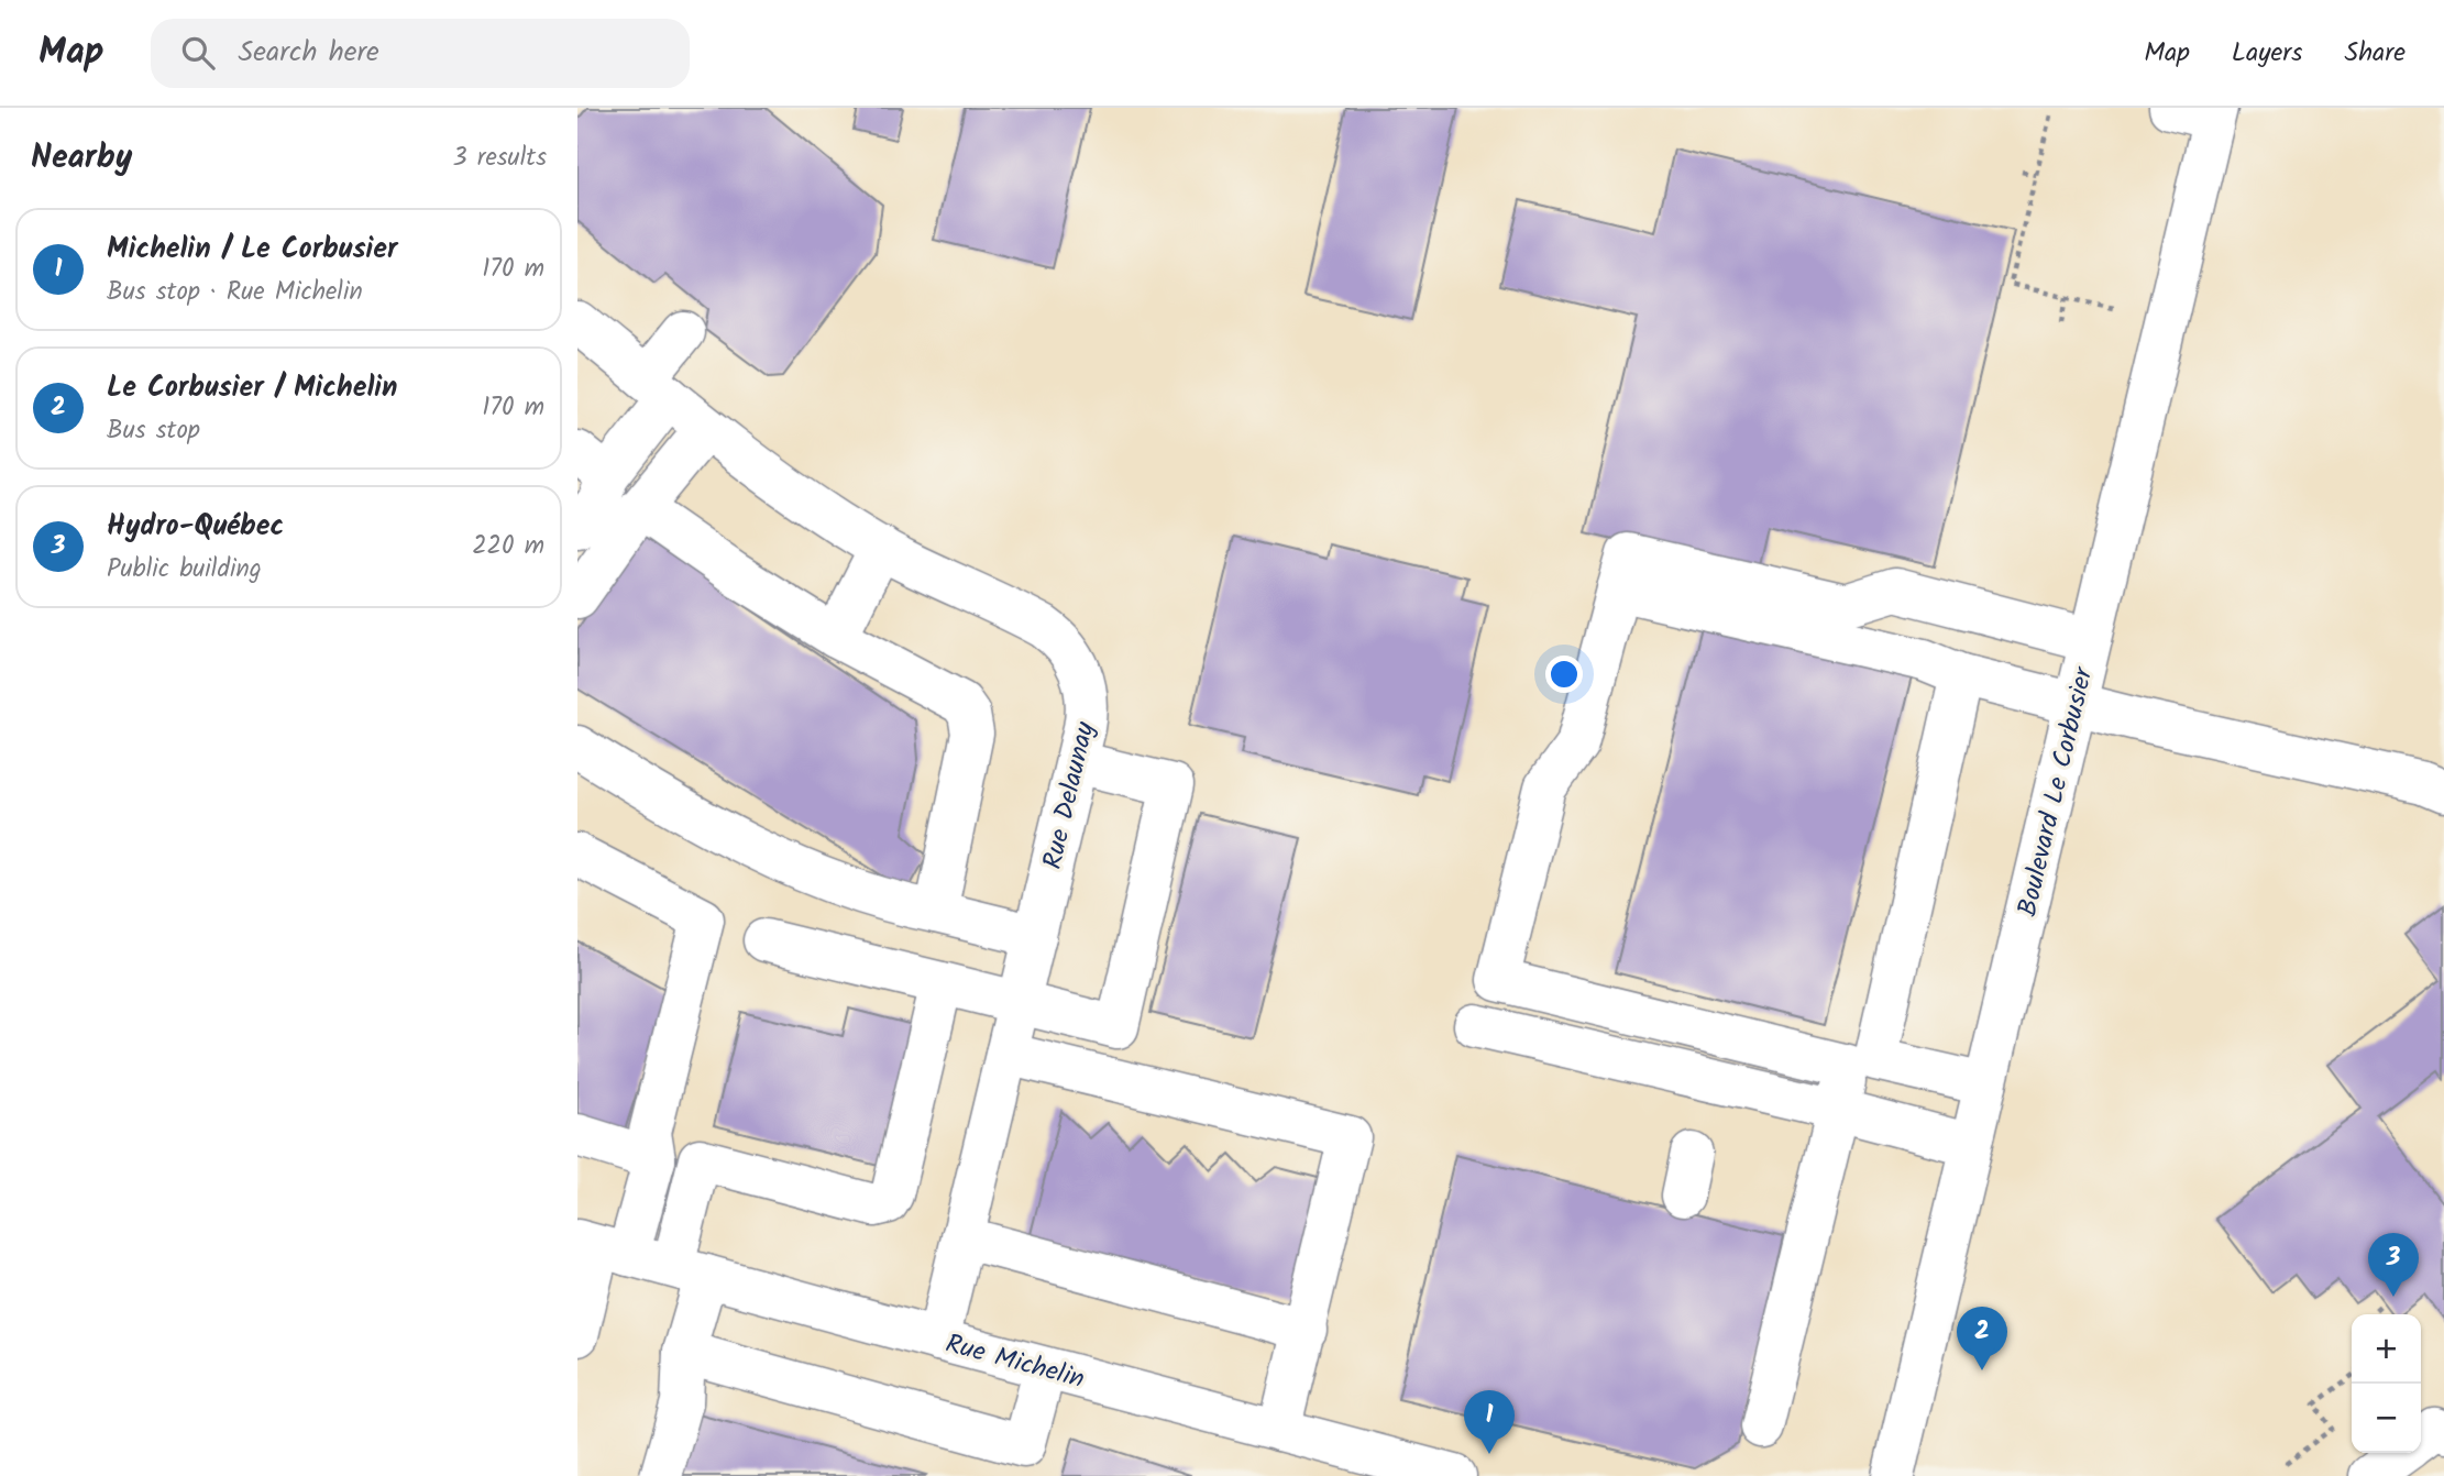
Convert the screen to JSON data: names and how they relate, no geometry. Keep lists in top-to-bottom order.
{
  "streets": {
    "street": ["Boulevard Le Corbusier", "Rue Delaunay", "Rue Michelin"]
  },
  "crossings": [
    ["Rue Delaunay", "Rue Michelin"]
  ],
  "page": {
    "header": "Map",
    "search": "Search here",
    "nav": ["Map", "Layers", "Share"],
    "heading": ["Nearby", "3 results"],
    "list": [
      {
        "mark": "1",
        "name": "Michelin / Le Corbusier",
        "note": "Bus stop · Rue Michelin",
        "value": "170 m"
      },
      {
        "mark": "2",
        "name": "Le Corbusier / Michelin",
        "note": "Bus stop",
        "value": "170 m"
      },
      {
        "mark": "3",
        "name": "Hydro-Québec",
        "note": "Public building",
        "value": "220 m"
      }
    ],
    "pins": ["3", "2", "1"],
    "map_buttons": ["+", "−"]
  }
}
